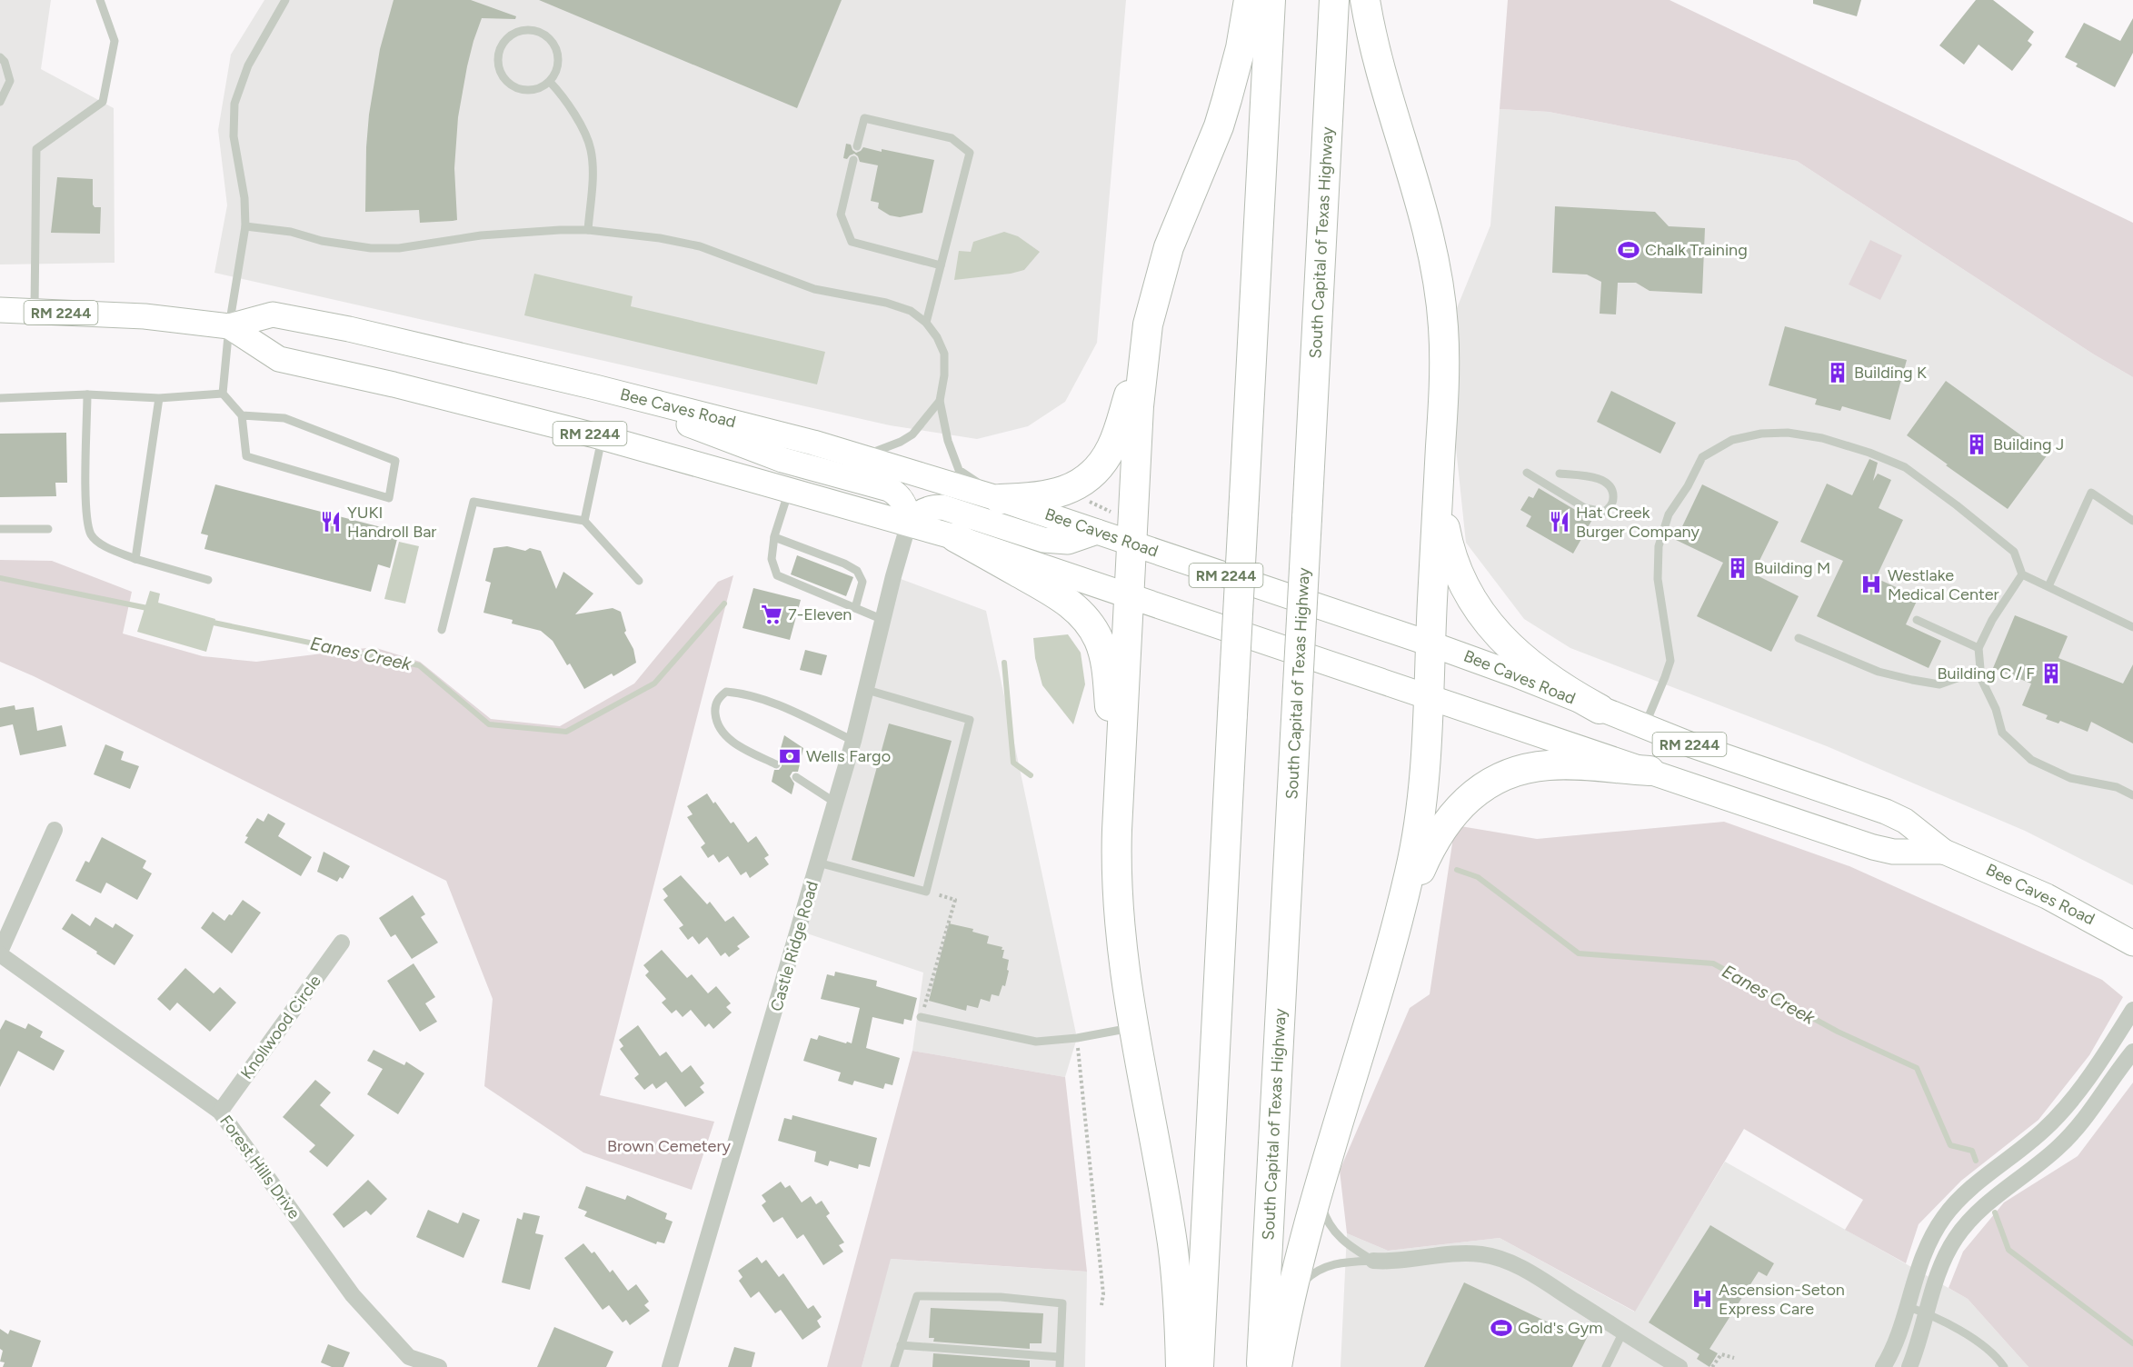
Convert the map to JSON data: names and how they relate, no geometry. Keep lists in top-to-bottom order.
{
  "streets": {
    "highway": ["South Capital of Texas Highway"],
    "main road": ["RM 2244", "Bee Caves Road"],
    "street": ["Castle Ridge Road", "Knollwood Circle", "Forest Hills Drive"]
  },
  "crossings": [
    ["Bee Caves Road", "Castle Ridge Road"],
    ["Knollwood Circle", "Forest Hills Drive"]
  ],
  "water": ["Eanes Creek"],
  "parks": ["Brown Cemetery"],
  "places": {
    "sports": ["Chalk Training", "Gold's Gym"],
    "building": [
      "Building K",
      "Building J",
      "Building M",
      "Building C / F"
    ],
    "restaurant": ["YUKI Handroll Bar", "Hat Creek Burger Company"],
    "hospital": ["Westlake Medical Center", "Ascension-Seton Express Care"],
    "supermarket": ["7-Eleven"],
    "bank": ["Wells Fargo"]
  }
}
